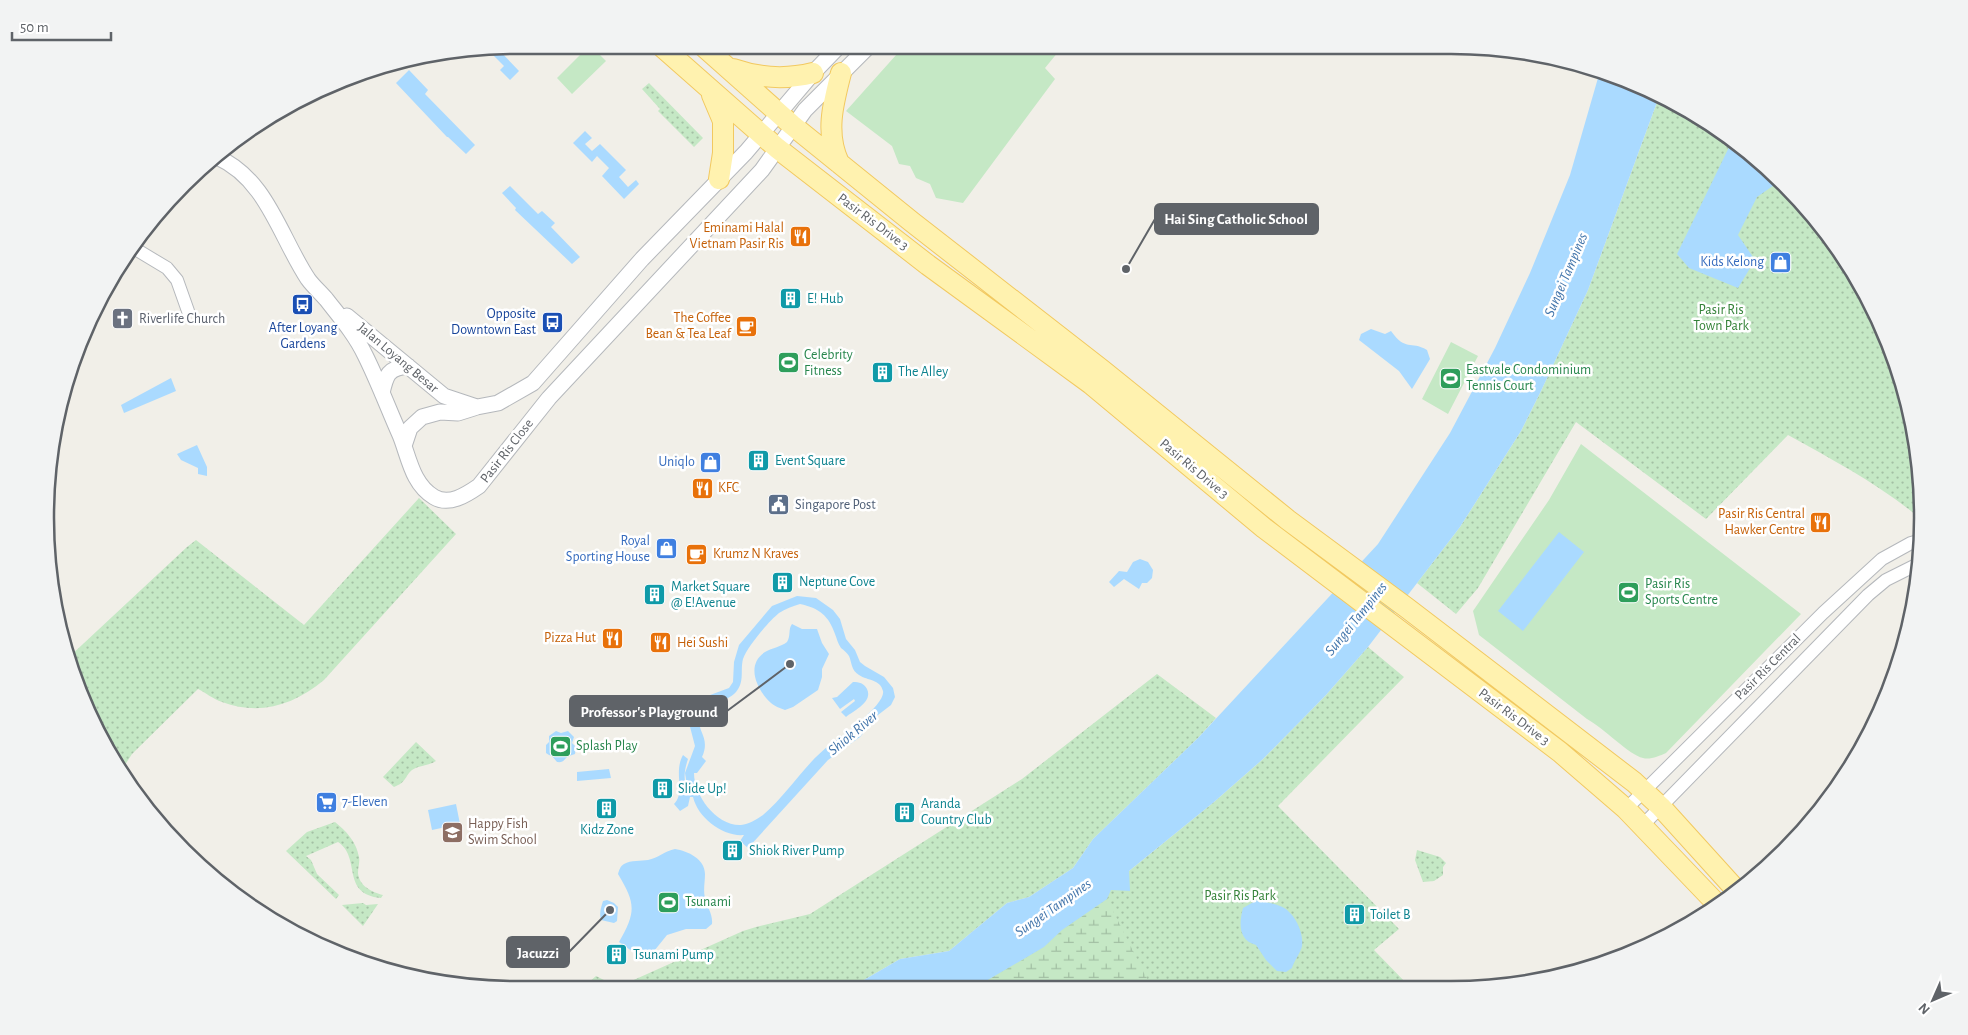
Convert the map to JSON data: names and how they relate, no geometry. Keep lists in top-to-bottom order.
{
  "streets": {
    "main road": ["Pasir Ris Drive 3"],
    "street": ["Jalan Loyang Besar", "Pasir Ris Close", "Pasir Ris Central"]
  },
  "crossings": [
    ["Pasir Ris Drive 3", "Pasir Ris Close"],
    ["Pasir Ris Drive 3", "Pasir Ris Central"],
    ["Jalan Loyang Besar", "Pasir Ris Close"]
  ],
  "water": ["Sungei Tampines", "Shiok River"],
  "parks": ["Pasir Ris Town Park", "Pasir Ris Park"],
  "places": {
    "restaurant": [
      "Eminami Halal Vietnam Pasir Ris",
      "KFC",
      "Pasir Ris Central Hawker Centre",
      "Pizza Hut",
      "Hei Sushi"
    ],
    "shop": ["Kids Kelong", "Uniqlo", "Royal Sporting House"],
    "other": ["Hai Sing Catholic School", "Professor's Playground", "Jacuzzi"],
    "building": [
      "E! Hub",
      "The Alley",
      "Event Square",
      "Neptune Cove",
      "Market Square @ E!Avenue",
      "Slide Up!",
      "Kidz Zone",
      "Aranda Country Club",
      "Shiok River Pump",
      "Toilet B",
      "Tsunami Pump"
    ],
    "bus stop": ["After Loyang Gardens", "Opposite Downtown East"],
    "church": ["Riverlife Church"],
    "cafe": ["The Coffee Bean & Tea Leaf", "Krumz N Kraves"],
    "sports": [
      "Celebrity Fitness",
      "Eastvale Condominium Tennis Court",
      "Pasir Ris Sports Centre",
      "Splash Play",
      "Tsunami"
    ],
    "public building": ["Singapore Post"],
    "supermarket": ["7-Eleven"],
    "school or university": ["Happy Fish Swim School"]
  },
  "scale_bar": "50 m",
  "north": "bottom left"
}
